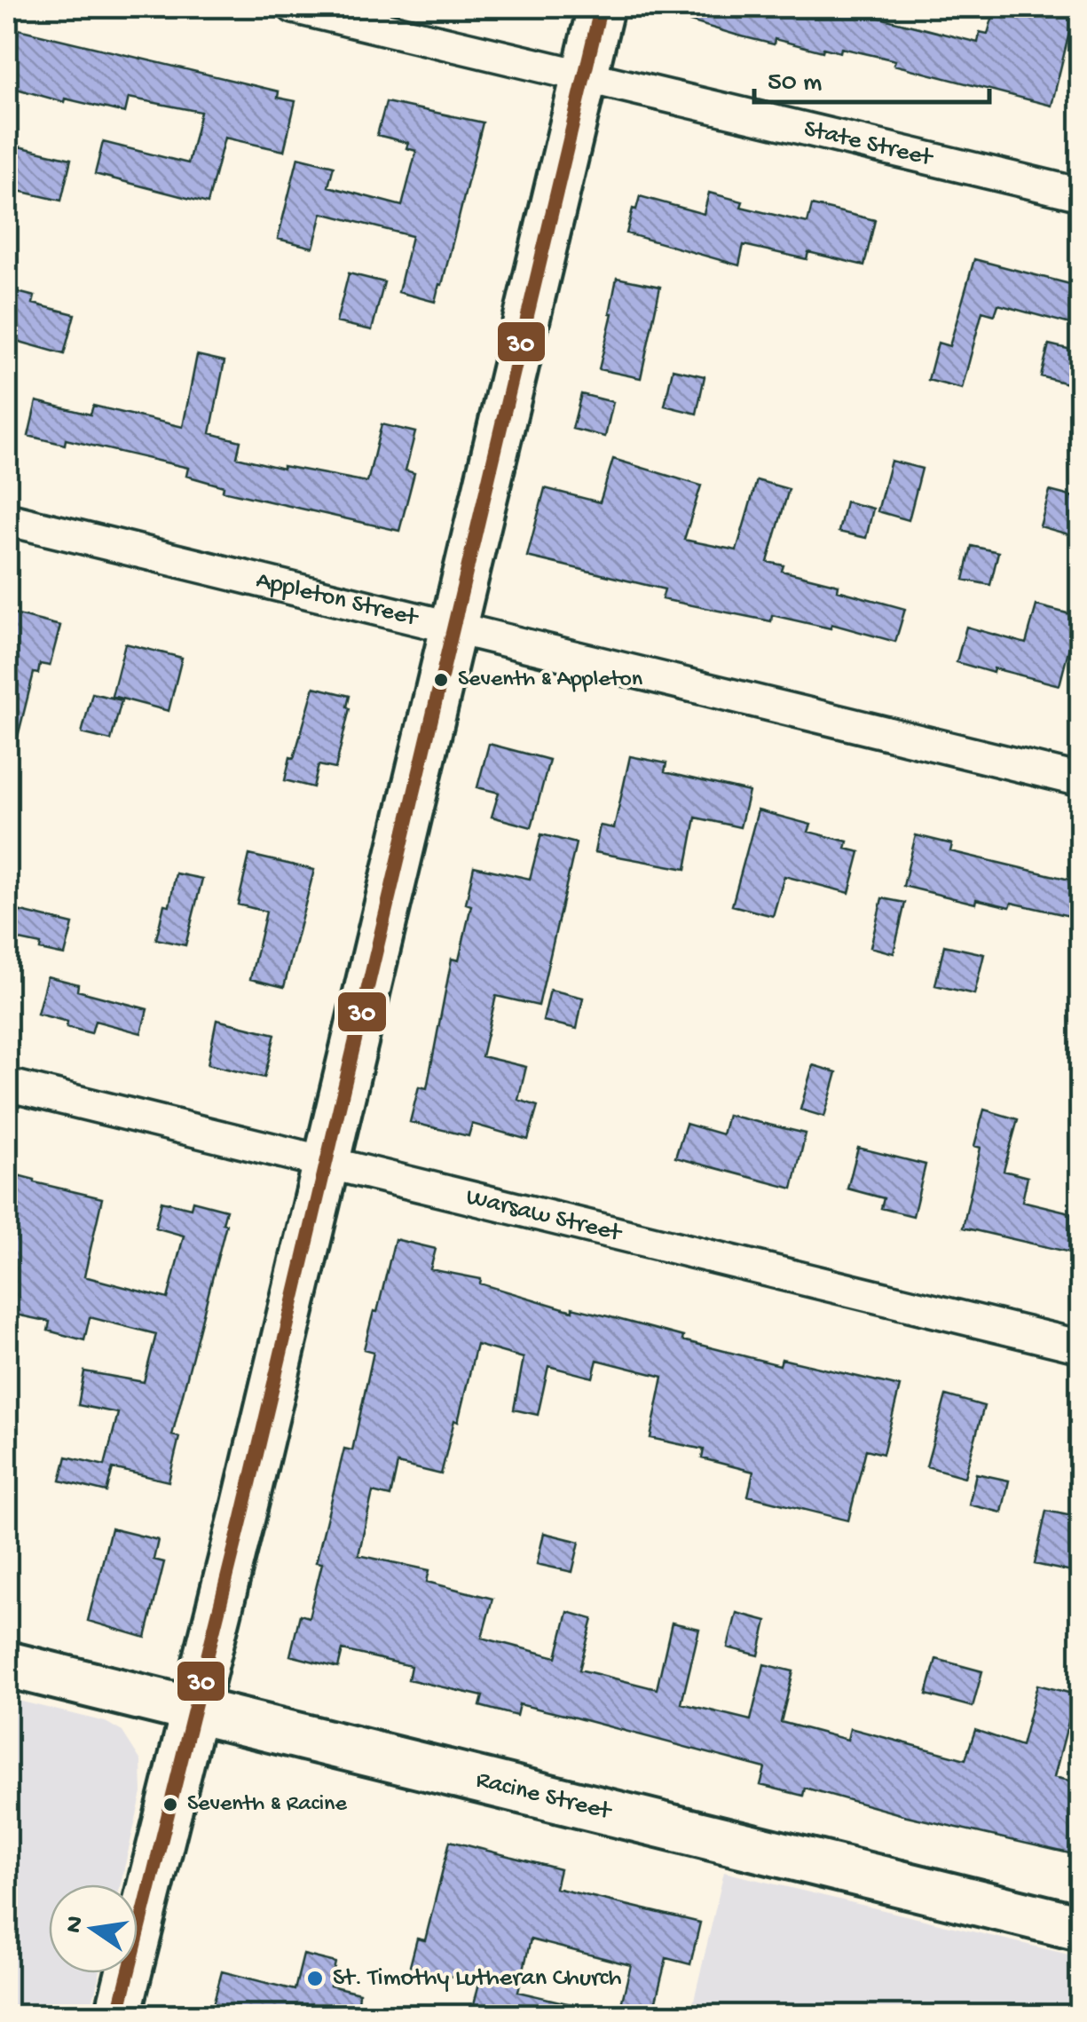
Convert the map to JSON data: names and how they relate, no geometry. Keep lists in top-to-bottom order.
{
  "streets": {
    "street": [
      "State Street",
      "Appleton Street",
      "Warsaw Street",
      "Racine Street"
    ]
  },
  "places": ["Seventh & Appleton", "Seventh & Racine", "St. Timothy Lutheran Church"],
  "lines": ["transit line 30"],
  "scale_bar": "50 m",
  "north": "left"
}
